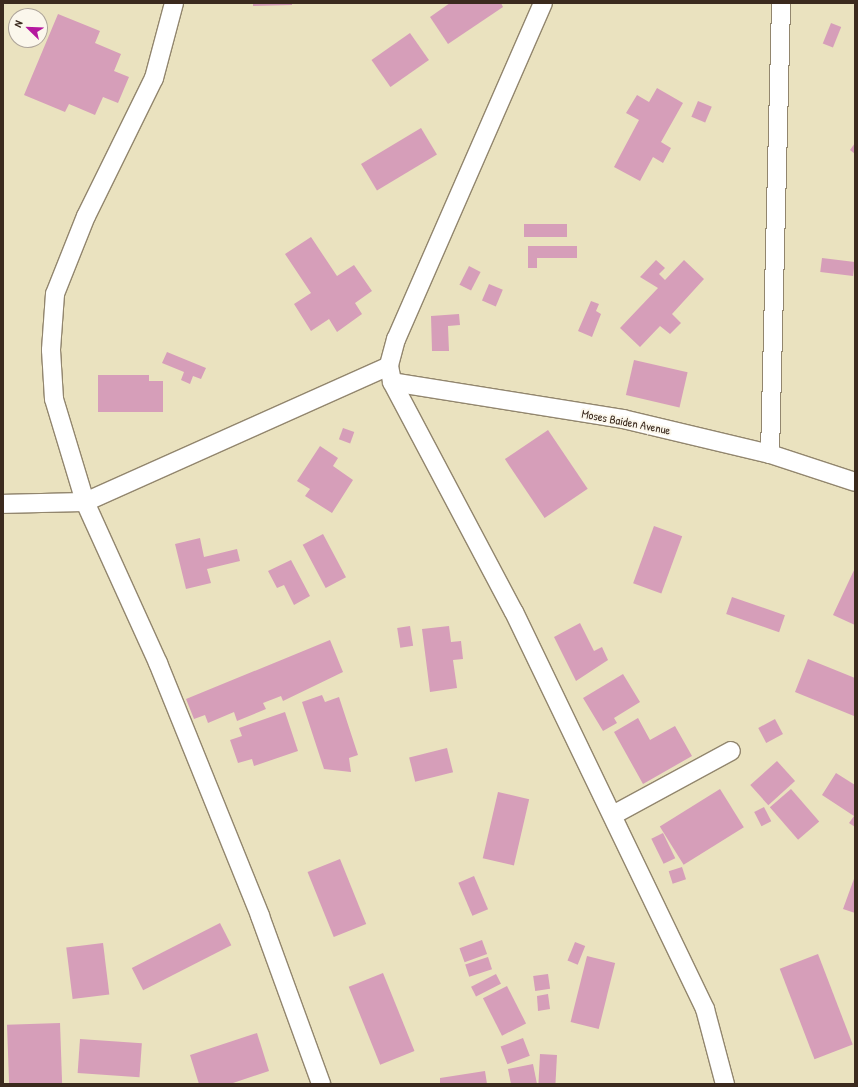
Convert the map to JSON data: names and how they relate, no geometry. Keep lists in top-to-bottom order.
{
  "streets": {
    "street": ["Moses Baiden Avenue"]
  },
  "north": "top left"
}
